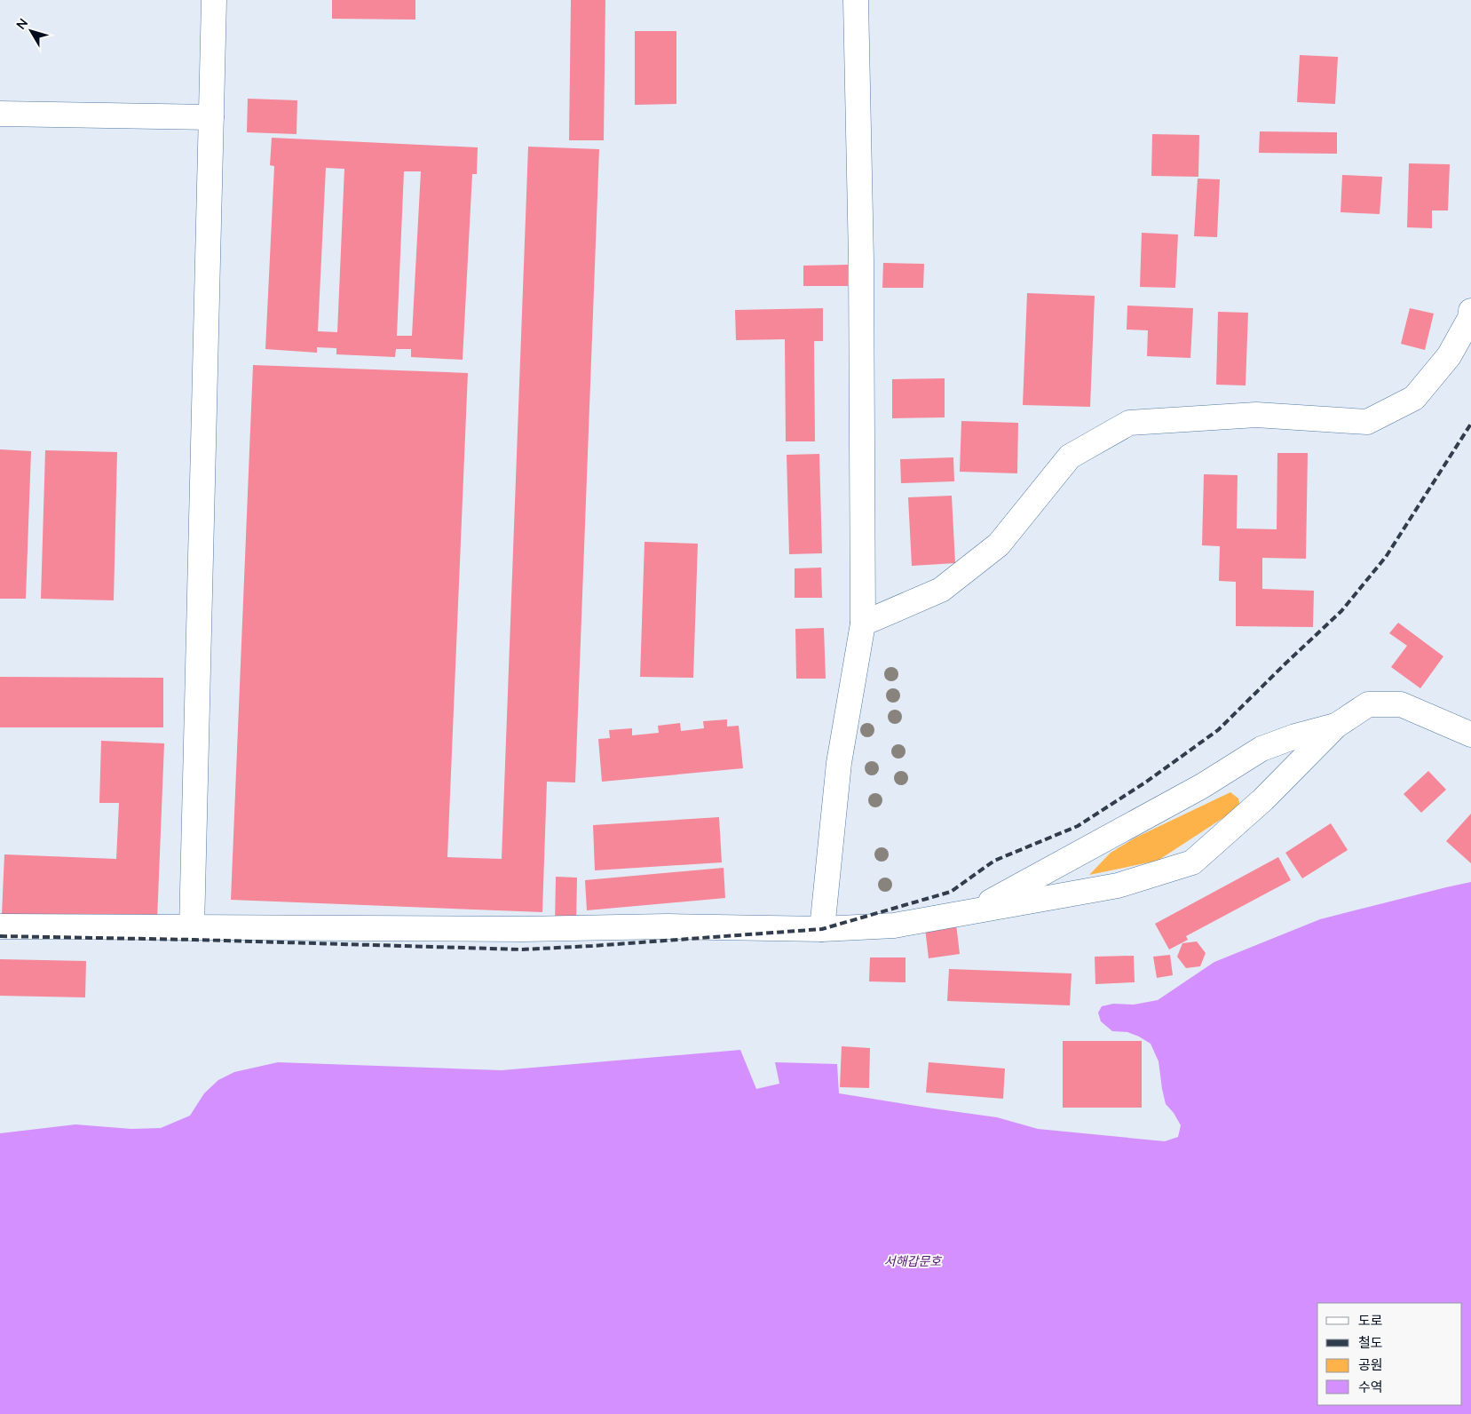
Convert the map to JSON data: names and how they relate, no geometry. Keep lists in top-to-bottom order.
{
  "water": ["서해갑문호"],
  "legend": [
    "도로",
    "철도",
    "공원",
    "수역"
  ],
  "north": "top left"
}
